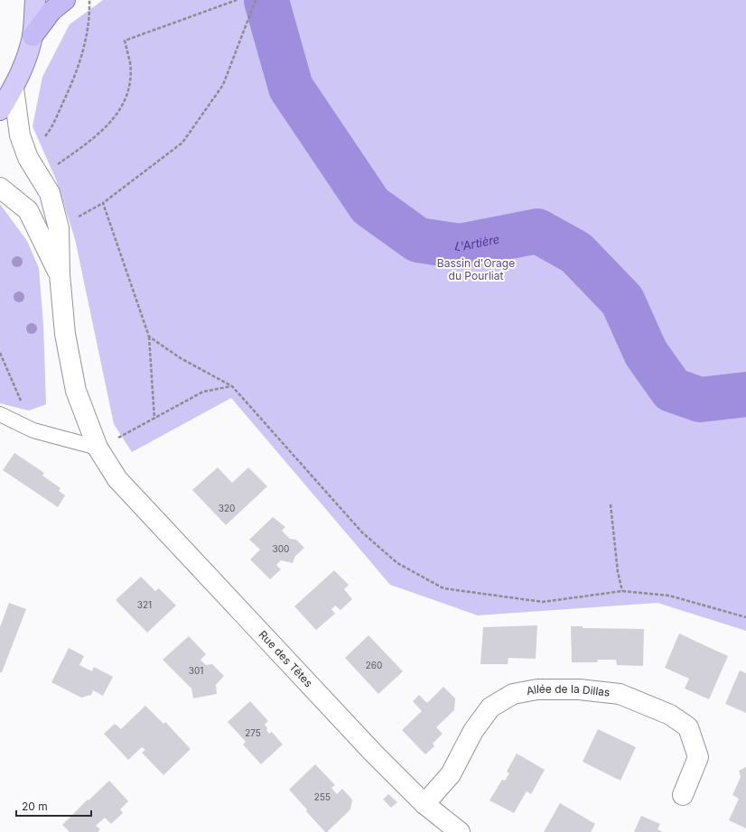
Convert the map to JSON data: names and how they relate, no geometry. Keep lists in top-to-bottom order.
{
  "streets": {
    "street": ["Rue des Têtes", "Allée de la Dillas"]
  },
  "crossings": [
    ["Rue des Têtes", "Allée de la Dillas"]
  ],
  "water": ["L'Artière"],
  "parks": ["Bassin d'Orage du Pourliat"],
  "house_numbers": [
    "320",
    "300",
    "321",
    "260",
    "301",
    "275",
    "255"
  ],
  "scale_bar": "20 m"
}
